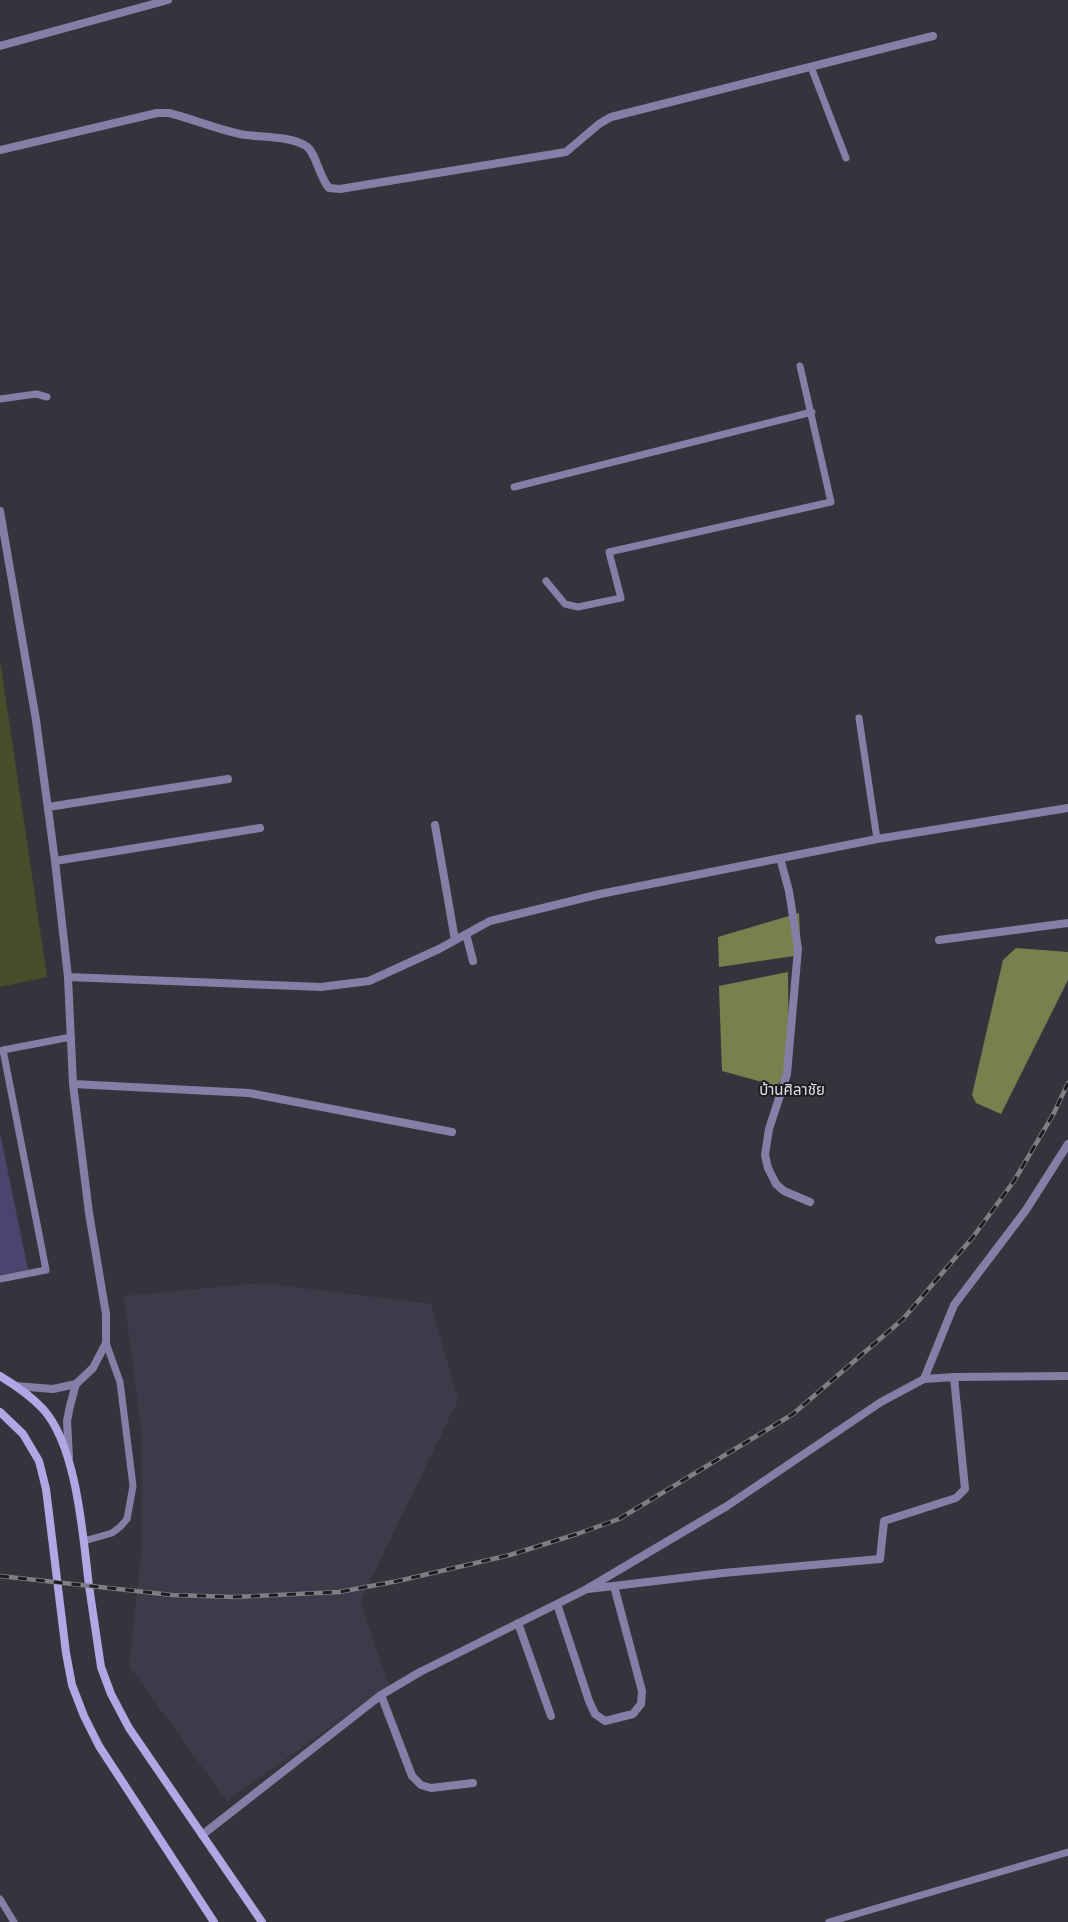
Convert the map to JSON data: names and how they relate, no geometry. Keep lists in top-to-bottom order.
{
  "districts": ["บ้านศิลาชัย"]
}
